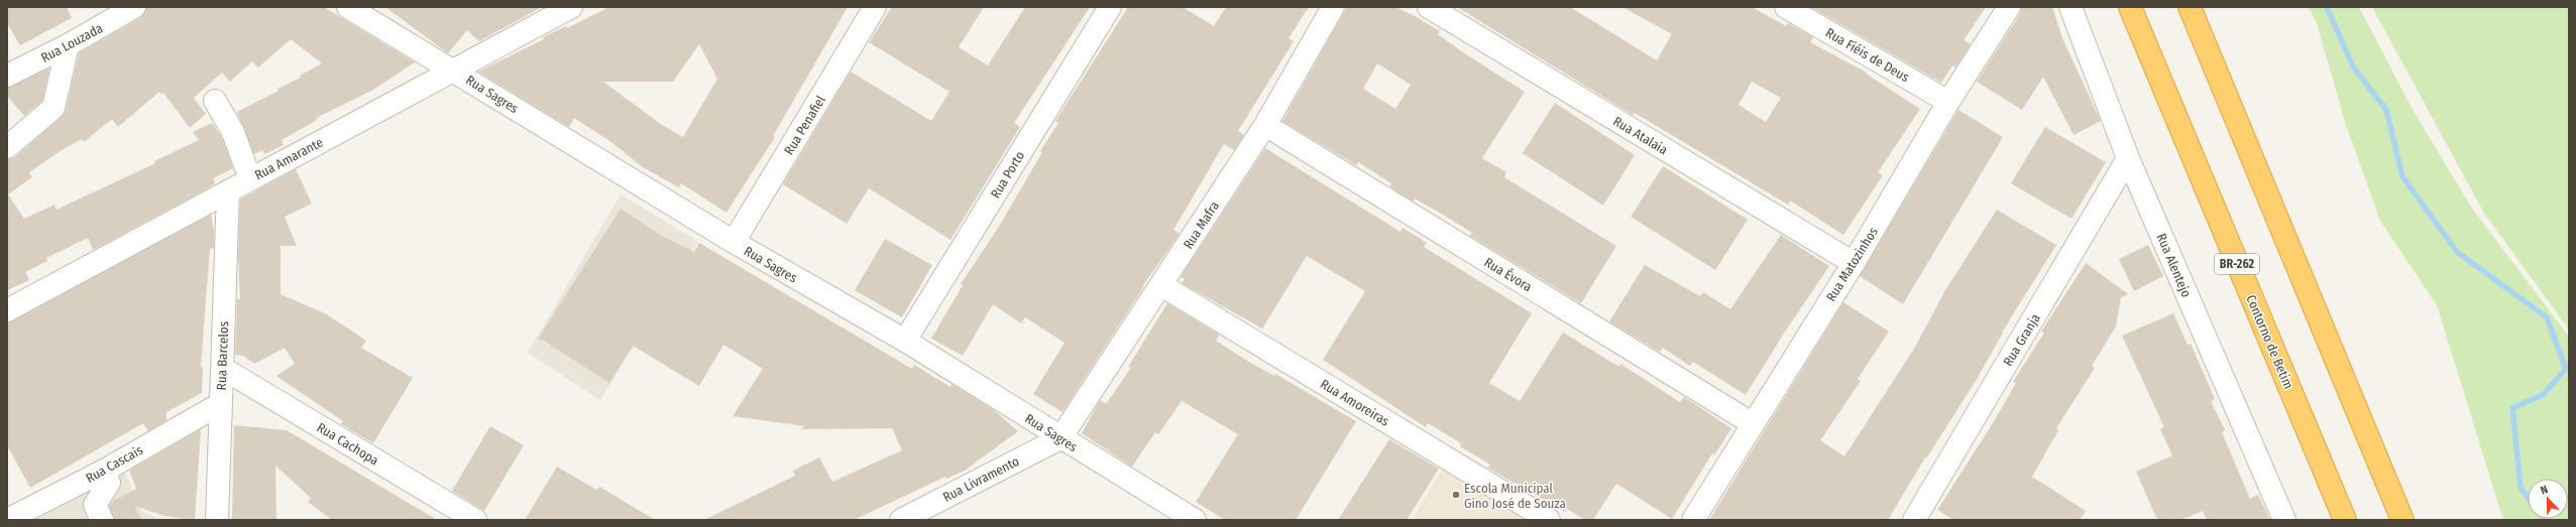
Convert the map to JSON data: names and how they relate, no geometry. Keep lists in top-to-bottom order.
{
  "streets": {
    "highway": ["BR-262", "Contorno de Betim"],
    "street": [
      "Rua Louzada",
      "Rua Fiéis de Deus",
      "Rua Sagres",
      "Rua Penafiel",
      "Rua Atalaia",
      "Rua Amarante",
      "Rua Porto",
      "Rua Mafra",
      "Rua Matozinhos",
      "Rua Alentejo",
      "Rua Évora",
      "Rua Granja",
      "Rua Barcelos",
      "Rua Amoreiras",
      "Rua Cachopa",
      "Rua Cascais",
      "Rua Livramento"
    ]
  },
  "crossings": [
    ["Rua Fiéis de Deus", "Rua Matozinhos"],
    ["Rua Sagres", "Rua Penafiel"],
    ["Rua Sagres", "Rua Amarante"],
    ["Rua Sagres", "Rua Porto"],
    ["Rua Sagres", "Rua Mafra"],
    ["Rua Sagres", "Rua Livramento"],
    ["Rua Atalaia", "Rua Matozinhos"],
    ["Rua Amarante", "Rua Barcelos"],
    ["Rua Mafra", "Rua Évora"],
    ["Rua Mafra", "Rua Amoreiras"],
    ["Rua Mafra", "Rua Livramento"],
    ["Rua Matozinhos", "Rua Évora"],
    ["Rua Alentejo", "Rua Granja"],
    ["Rua Barcelos", "Rua Cachopa"],
    ["Rua Barcelos", "Rua Cascais"]
  ],
  "places": ["Escola Municipal Gino José de Souza"],
  "north": "top"
}
